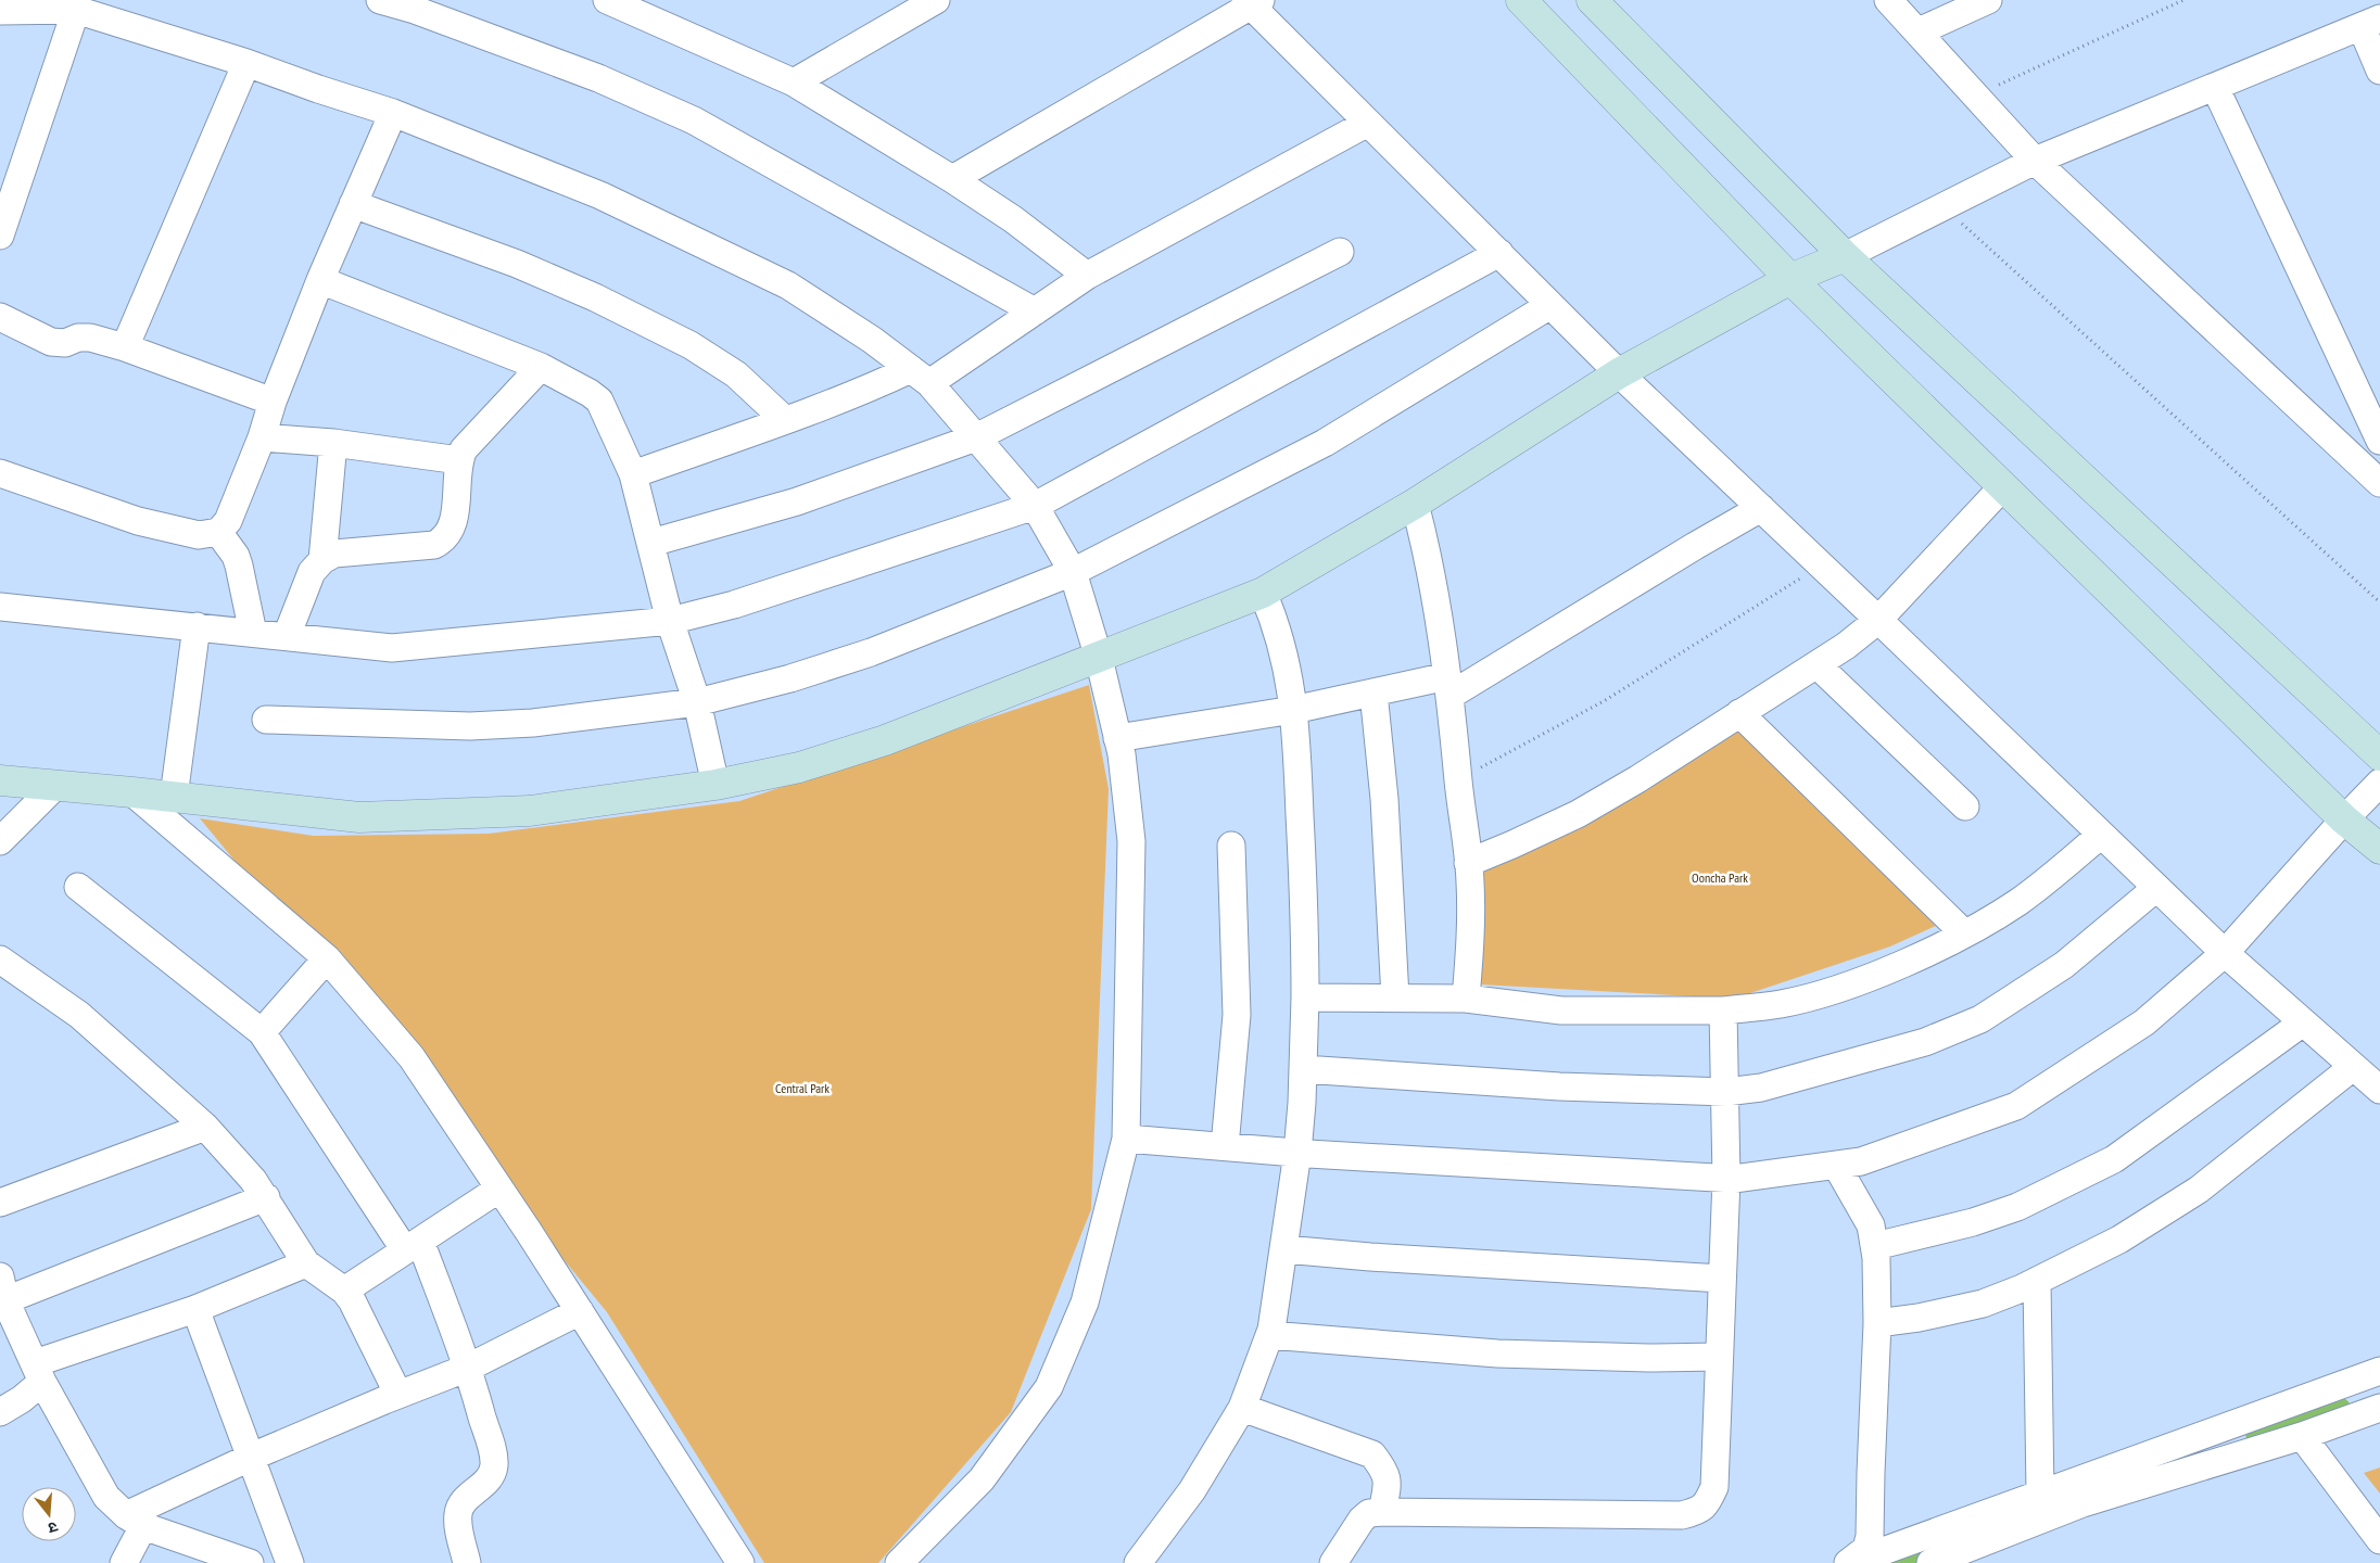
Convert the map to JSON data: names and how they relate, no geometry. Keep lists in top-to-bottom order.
{
  "parks": ["Ooncha Park", "Central Park"],
  "north": "bottom"
}
